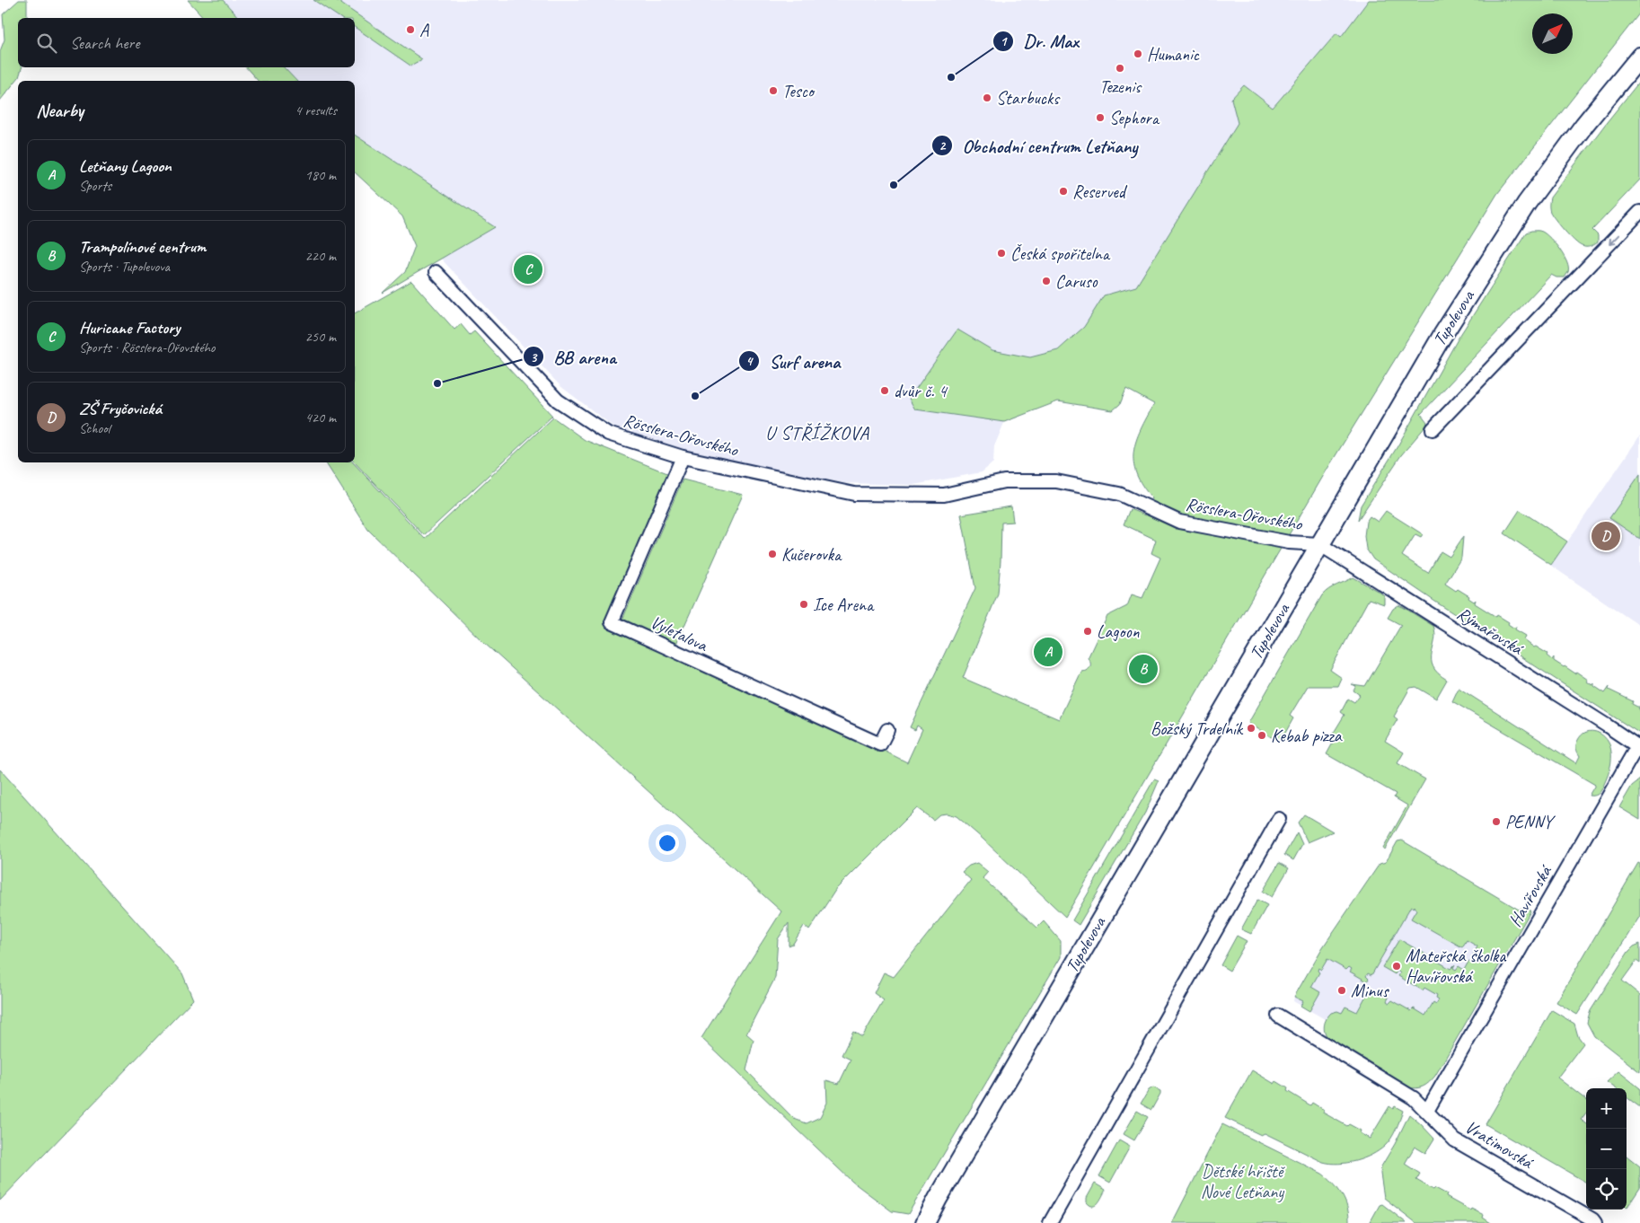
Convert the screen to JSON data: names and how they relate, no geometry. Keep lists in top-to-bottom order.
{
  "streets": {
    "main road": ["Tupolevova"],
    "street": [
      "Rösslera-Ořovského",
      "Rýmařovská",
      "Vyletalova",
      "Havířovská",
      "Vratimovská"
    ]
  },
  "crossings": [
    ["Tupolevova", "Rösslera-Ořovského"],
    ["Tupolevova", "Rýmařovská"],
    ["Rösslera-Ořovského", "Rýmařovská"],
    ["Rösslera-Ořovského", "Vyletalova"],
    ["Rýmařovská", "Havířovská"],
    ["Havířovská", "Vratimovská"]
  ],
  "districts": ["U STŘÍŽKOVA"],
  "parks": ["Dětské hřiště Nové Letňany"],
  "places": [
    "A",
    "Humanic",
    "Tezenis",
    "Dr. Max",
    "Tesco",
    "Starbucks",
    "Sephora",
    "Obchodní centrum Letňany",
    "Reserved",
    "Česká spořitelna",
    "Caruso",
    "BB arena",
    "dvůr č. 4",
    "Surf arena",
    "Kučerovka",
    "Ice Arena",
    "Lagoon",
    "Božský Trdelník",
    "Kebab pizza",
    "PENNY",
    "Mateřská školka Havířovská",
    "Minus"
  ],
  "north": "top right",
  "page": {
    "search": "Search here",
    "heading": ["Nearby", "4 results"],
    "list": [
      {
        "mark": "A",
        "name": "Letňany Lagoon",
        "note": "Sports",
        "value": "180 m"
      },
      {
        "mark": "B",
        "name": "Trampolínové centrum",
        "note": "Sports · Tupolevova",
        "value": "220 m"
      },
      {
        "mark": "C",
        "name": "Huricane Factory",
        "note": "Sports · Rösslera-Ořovského",
        "value": "250 m"
      },
      {
        "mark": "D",
        "name": "ZŠ Fryčovická",
        "note": "School",
        "value": "420 m"
      }
    ],
    "pins": [
      "C",
      "D",
      "A",
      "B"
    ],
    "map_buttons": ["+", "−"]
  }
}
